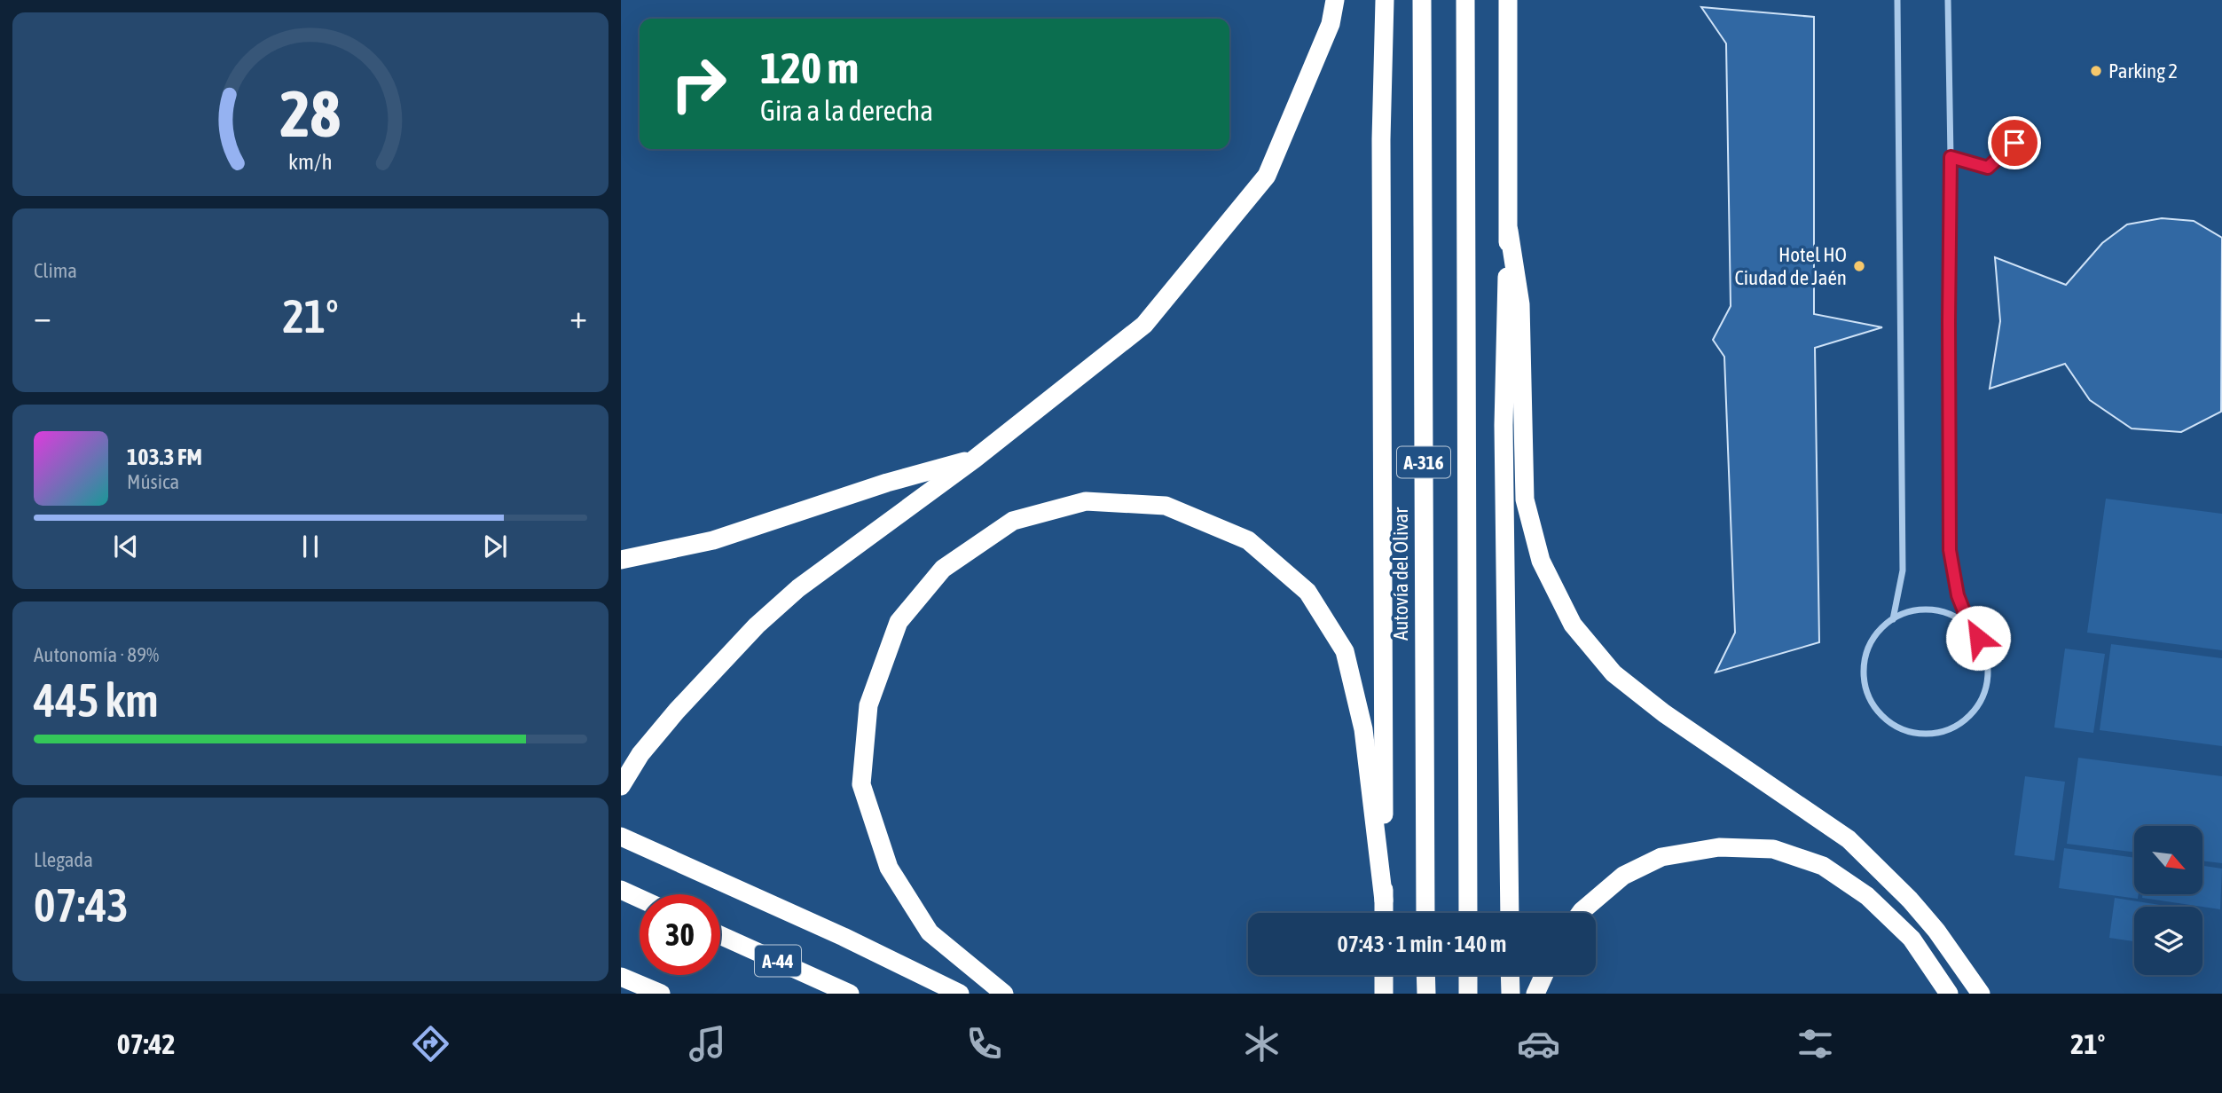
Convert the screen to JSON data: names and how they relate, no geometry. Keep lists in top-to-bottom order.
{
  "streets": {
    "highway": ["A-316", "Autovía del Olivar", "A-44"]
  },
  "places": ["Parking 2", "Hotel HO Ciudad de Jaén"],
  "north": "bottom right",
  "page": {
    "turn": ["120 m", "Gira a la derecha"],
    "tile": [
      "Clima",
      ["Autonomía · 89%", "445 km"],
      ["Llegada", "07:43"]
    ],
    "heat": ["−", "21°", "+"],
    "song": ["103.3 FM", "Música"],
    "limit": "30",
    "trip": "07:43 · 1 min · 140 m",
    "tabs": ["07:42", "21°"],
    "gauge": ["28", "km/h"]
  }
}
